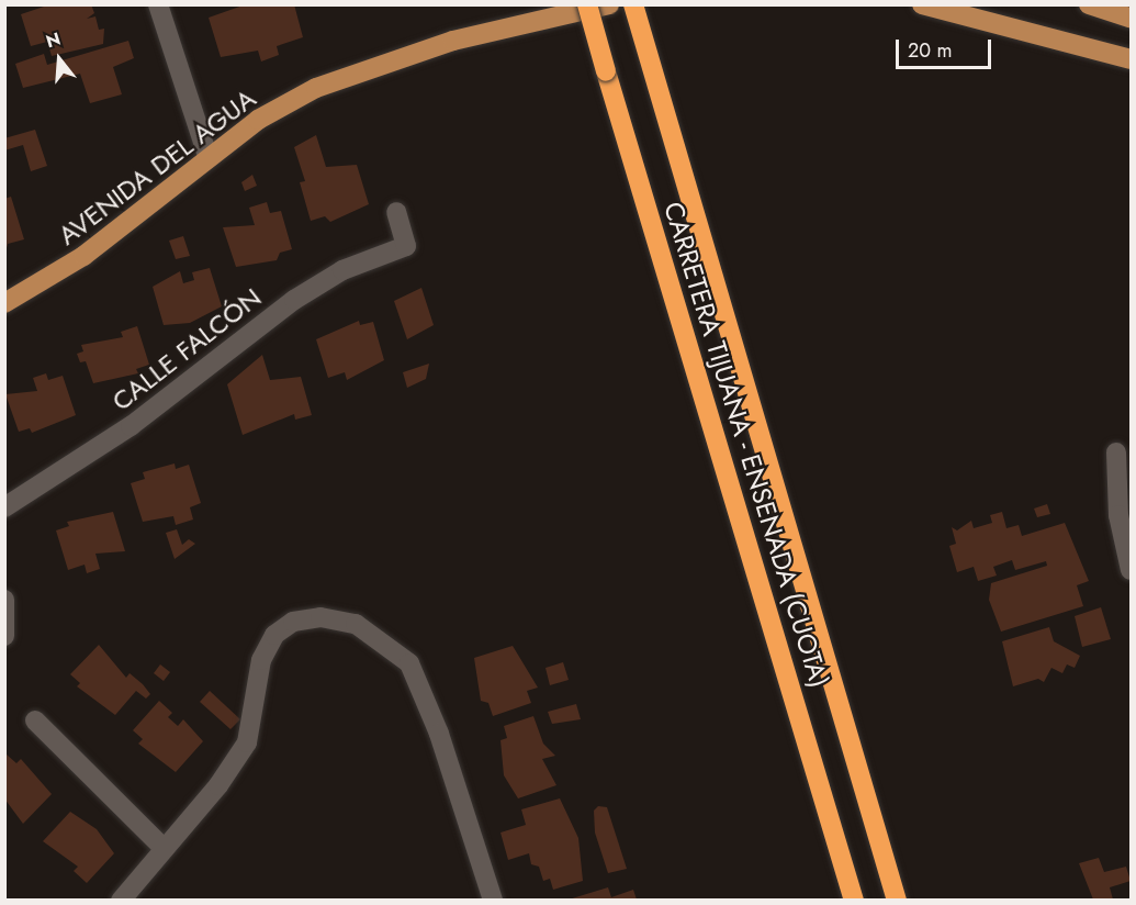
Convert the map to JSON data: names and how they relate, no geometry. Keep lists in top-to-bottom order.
{
  "streets": {
    "highway": ["CARRETERA TIJUANA - ENSENADA (CUOTA)"],
    "main road": ["AVENIDA DEL AGUA"],
    "street": ["CALLE FALCÓN"]
  },
  "scale_bar": "20 m",
  "north": "top"
}
